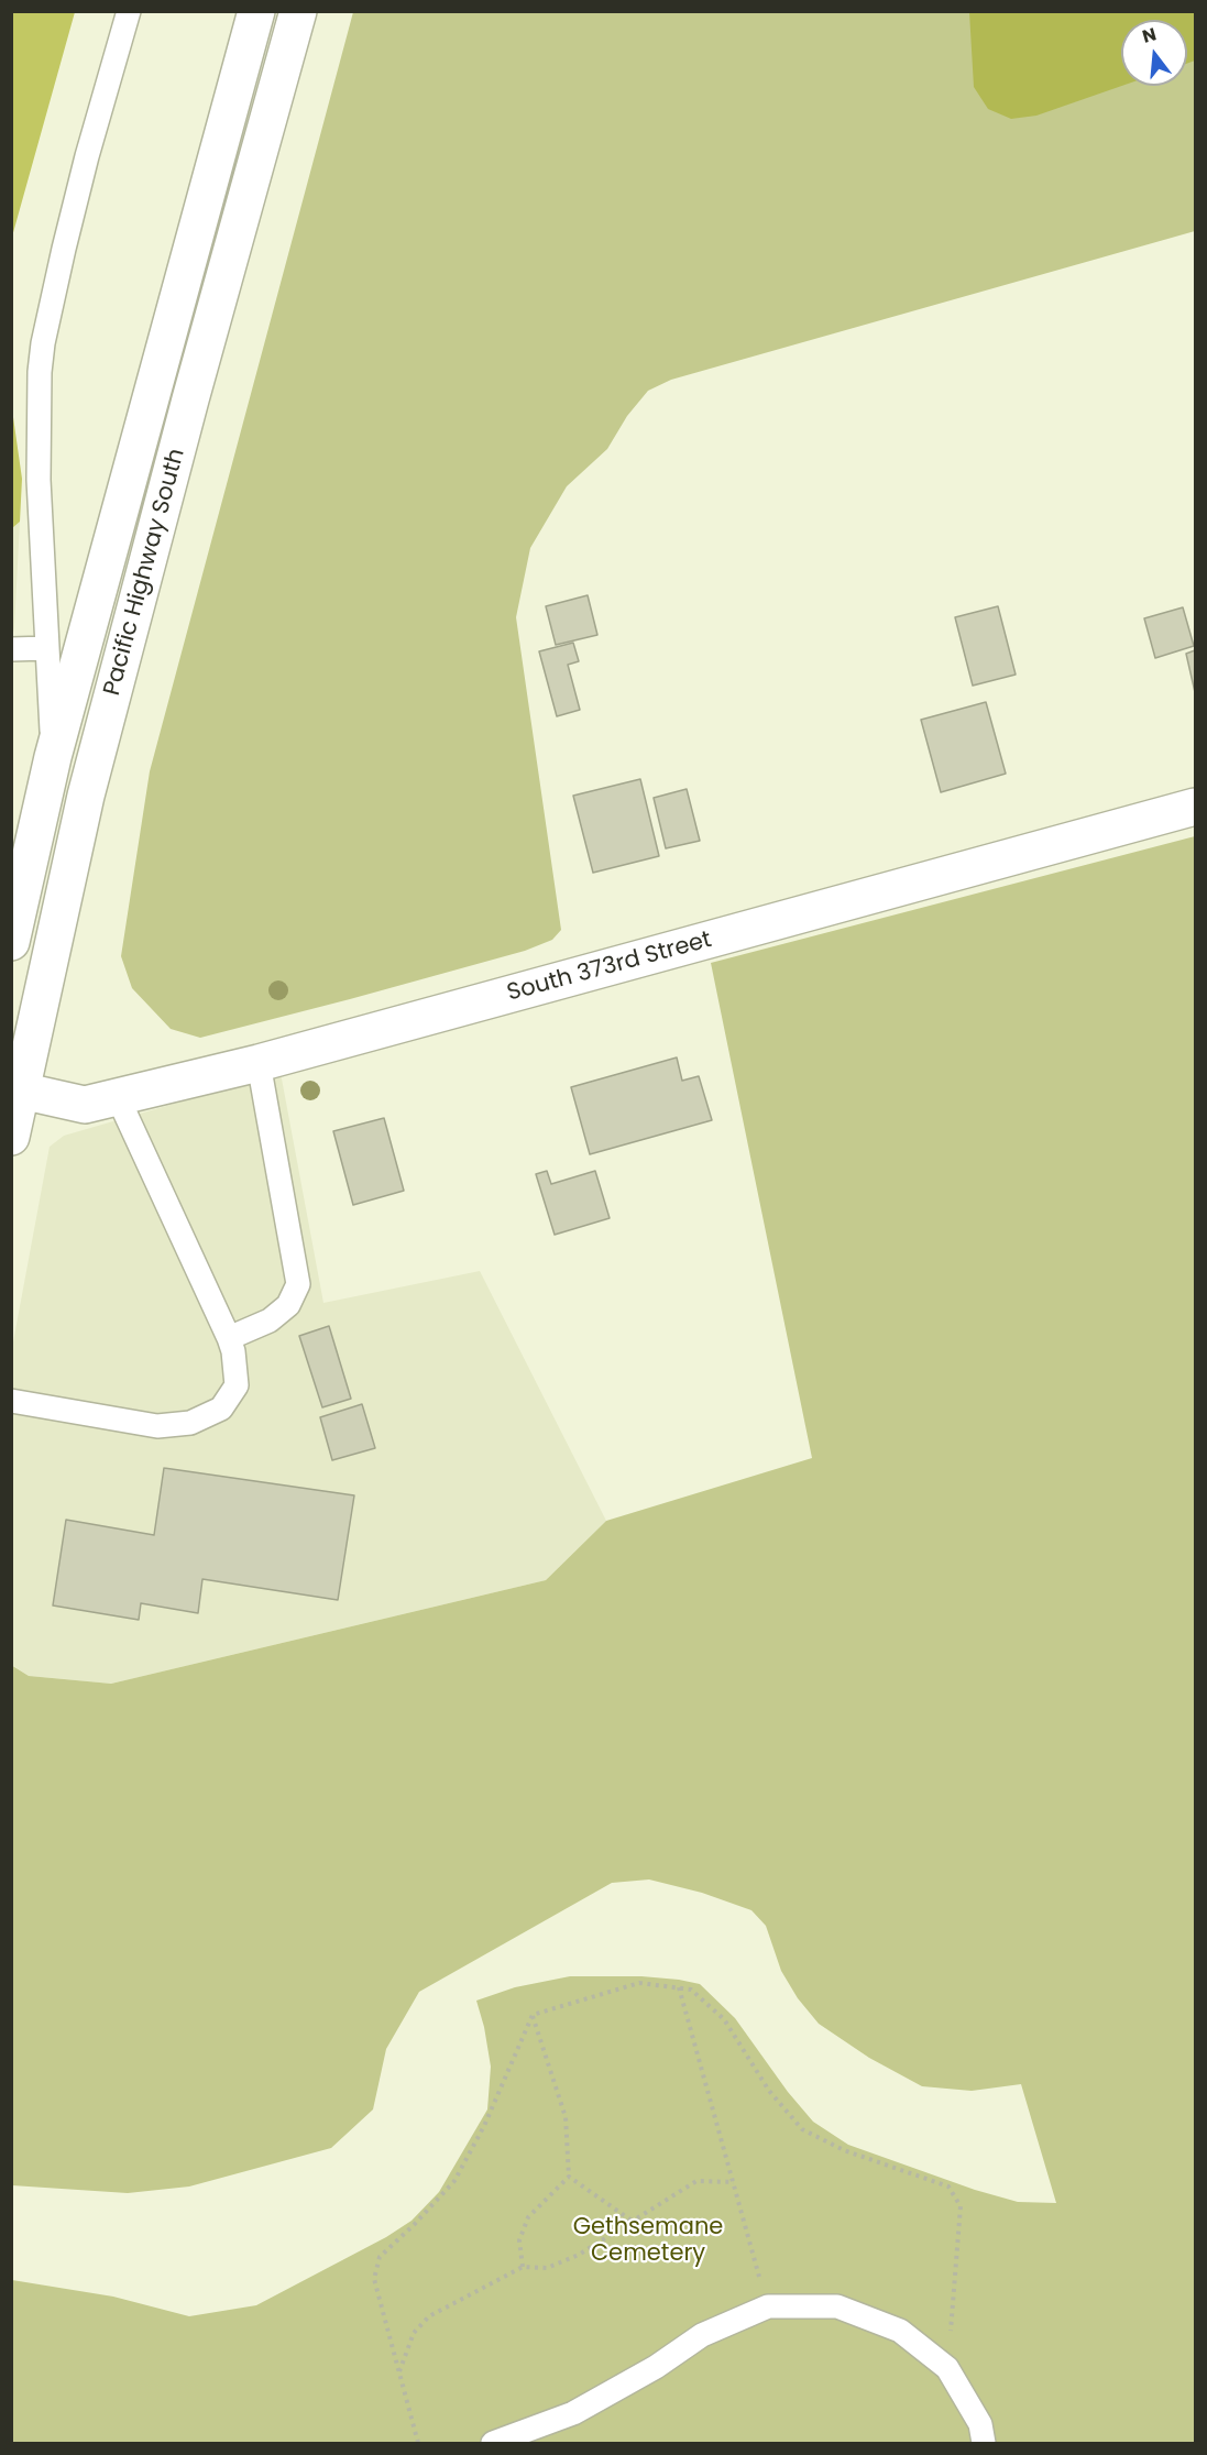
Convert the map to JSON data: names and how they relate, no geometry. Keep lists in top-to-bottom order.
{
  "streets": {
    "main road": ["Pacific Highway South", "South 373rd Street"]
  },
  "crossings": [
    ["Pacific Highway South", "South 373rd Street"]
  ],
  "parks": ["Gethsemane Cemetery"],
  "north": "top"
}
